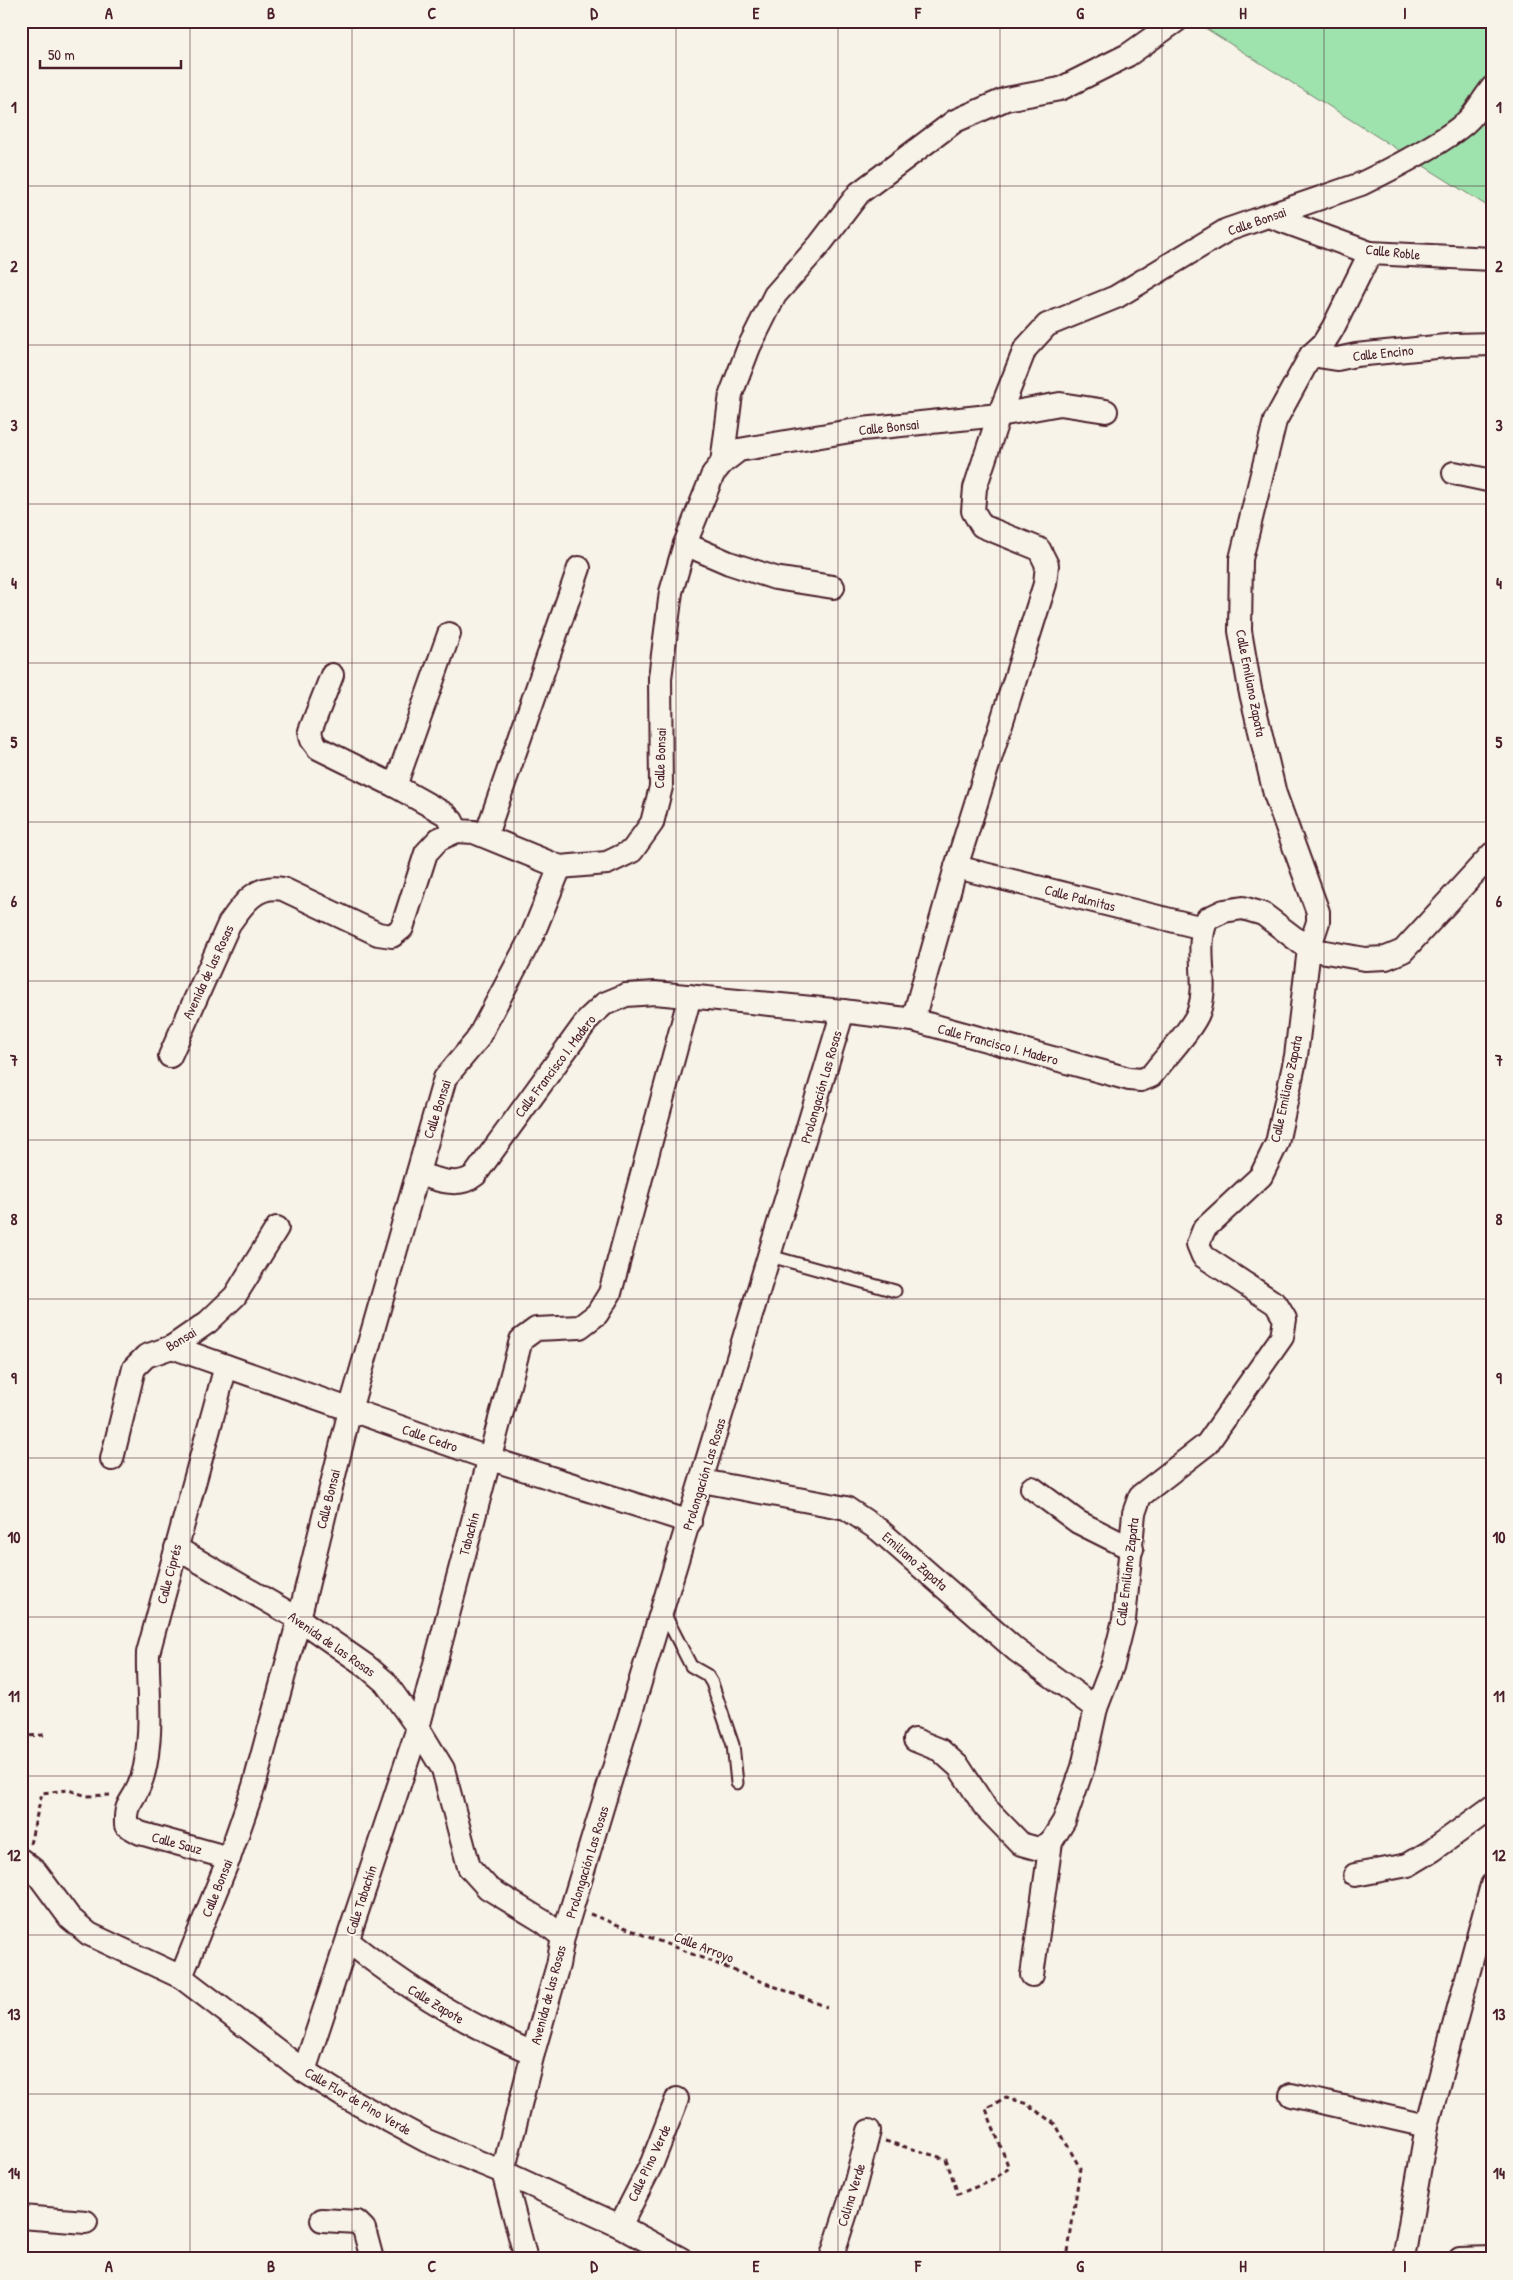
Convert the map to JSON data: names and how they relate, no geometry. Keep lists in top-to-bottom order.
{
  "streets": {
    "street": [
      "Calle Bonsai",
      "Calle Roble",
      "Calle Encino",
      "Calle Emiliano Zapata",
      "Calle Palmitas",
      "Avenida de las Rosas",
      "Calle Francisco I. Madero",
      "Prolongación Las Rosas",
      "Bonsai",
      "Calle Cedro",
      "Tabachín",
      "Emiliano Zapata",
      "Calle Ciprés",
      "Calle Sauz",
      "Calle Tabachín",
      "Calle Zapote",
      "Calle Flor de Pino Verde",
      "Calle Pino Verde",
      "Colina Verde"
    ],
    "path": ["Calle Arroyo"]
  },
  "crossings": [
    ["Calle Bonsai", "Calle Roble"],
    ["Calle Bonsai", "Avenida de las Rosas"],
    ["Calle Bonsai", "Calle Francisco I. Madero"],
    ["Calle Bonsai", "Calle Cedro"],
    ["Calle Bonsai", "Calle Sauz"],
    ["Calle Bonsai", "Calle Flor de Pino Verde"],
    ["Calle Roble", "Calle Emiliano Zapata"],
    ["Calle Encino", "Calle Emiliano Zapata"],
    ["Calle Emiliano Zapata", "Emiliano Zapata"],
    ["Calle Palmitas", "Calle Francisco I. Madero"],
    ["Avenida de las Rosas", "Prolongación Las Rosas"],
    ["Avenida de las Rosas", "Tabachín"],
    ["Avenida de las Rosas", "Calle Ciprés"],
    ["Avenida de las Rosas", "Calle Tabachín"],
    ["Avenida de las Rosas", "Calle Zapote"],
    ["Avenida de las Rosas", "Calle Flor de Pino Verde"],
    ["Calle Francisco I. Madero", "Prolongación Las Rosas"],
    ["Calle Francisco I. Madero", "Tabachín"],
    ["Prolongación Las Rosas", "Calle Cedro"],
    ["Prolongación Las Rosas", "Emiliano Zapata"],
    ["Prolongación Las Rosas", "Calle Arroyo"],
    ["Bonsai", "Calle Cedro"],
    ["Calle Cedro", "Tabachín"],
    ["Calle Cedro", "Calle Ciprés"],
    ["Tabachín", "Calle Tabachín"],
    ["Calle Ciprés", "Calle Sauz"],
    ["Calle Tabachín", "Calle Zapote"],
    ["Calle Tabachín", "Calle Flor de Pino Verde"],
    ["Calle Flor de Pino Verde", "Calle Pino Verde"]
  ],
  "scale_bar": "50 m",
  "grid": {
    "columns": [
      "A",
      "B",
      "C",
      "D",
      "E",
      "F",
      "G",
      "H",
      "I"
    ],
    "rows": [
      "1",
      "2",
      "3",
      "4",
      "5",
      "6",
      "7",
      "8",
      "9",
      "10",
      "11",
      "12",
      "13",
      "14"
    ]
  }
}
